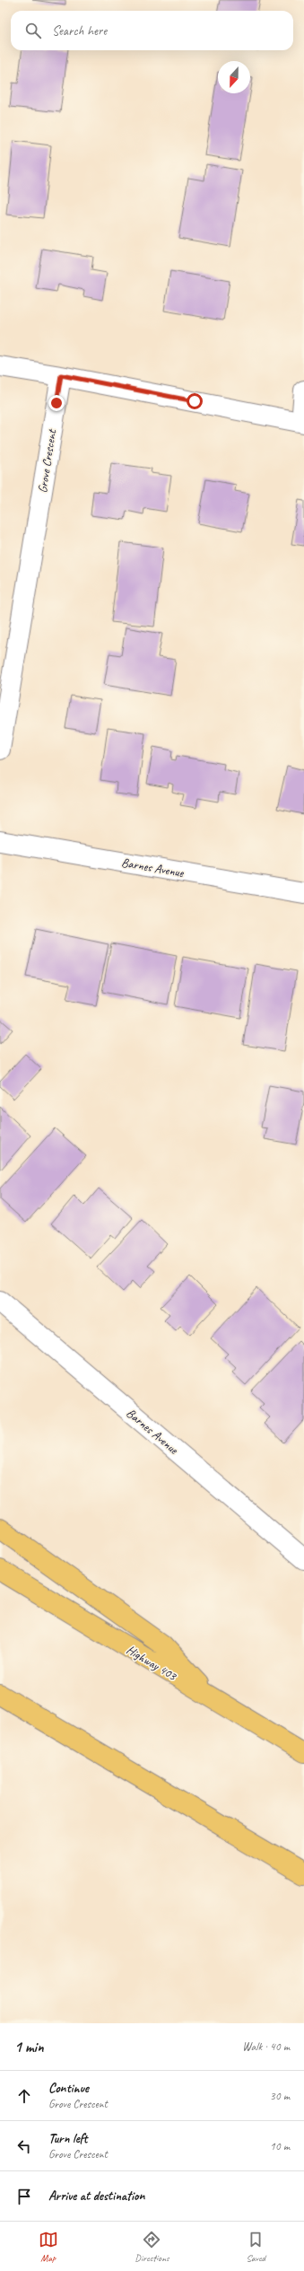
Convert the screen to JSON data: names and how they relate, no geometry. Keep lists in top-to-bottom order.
{
  "streets": {
    "highway": ["Highway 403"],
    "street": ["Grove Crescent", "Barnes Avenue"]
  },
  "north": "bottom",
  "page": {
    "search": "Search here",
    "heading": ["1 min", "Walk · 40 m"],
    "list": [
      ["Continue", "Grove Crescent", "30 m"],
      ["Turn left", "Grove Crescent", "10 m"],
      "Arrive at destination"
    ],
    "nav": ["Map", "Directions", "Saved"]
  }
}
